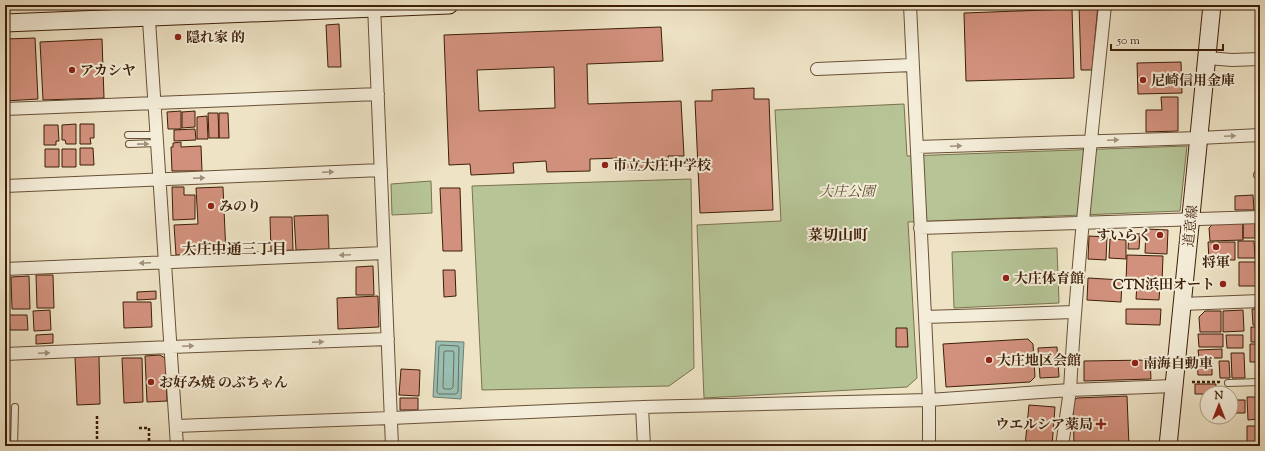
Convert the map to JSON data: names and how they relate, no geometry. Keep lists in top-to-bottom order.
{
  "streets": {
    "street": ["道意線"]
  },
  "districts": ["菜切山町", "大庄中通三丁目"],
  "parks": ["大庄公園"],
  "places": {
    "other": [
      "隠れ家 的",
      "アカシヤ",
      "尼崎信用金庫",
      "市立大庄中学校",
      "みのり",
      "すいらく",
      "将軍",
      "大庄体育館",
      "CTN浜田オート",
      "大庄地区会館",
      "南海自動車",
      "お好み焼 のぶちゃん"
    ],
    "health": ["ウエルシア薬局"]
  },
  "scale_bar": "50 m",
  "north": "top"
}
